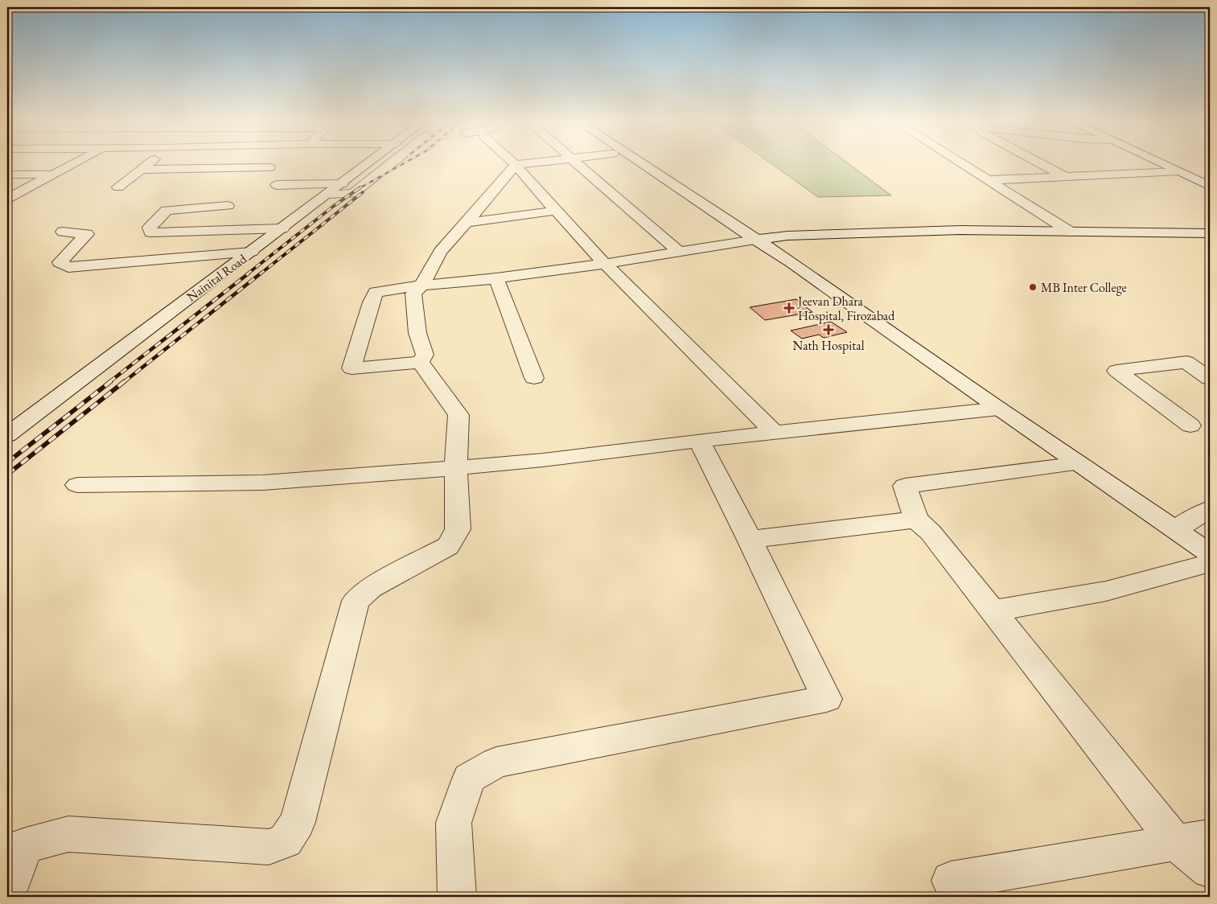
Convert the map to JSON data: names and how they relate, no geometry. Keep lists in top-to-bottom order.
{
  "streets": {
    "street": ["Nainital Road"]
  },
  "places": {
    "other": ["MB Inter College"],
    "health": ["Jeevan Dhara Hospital, Firozabad", "Nath Hospital"]
  }
}
